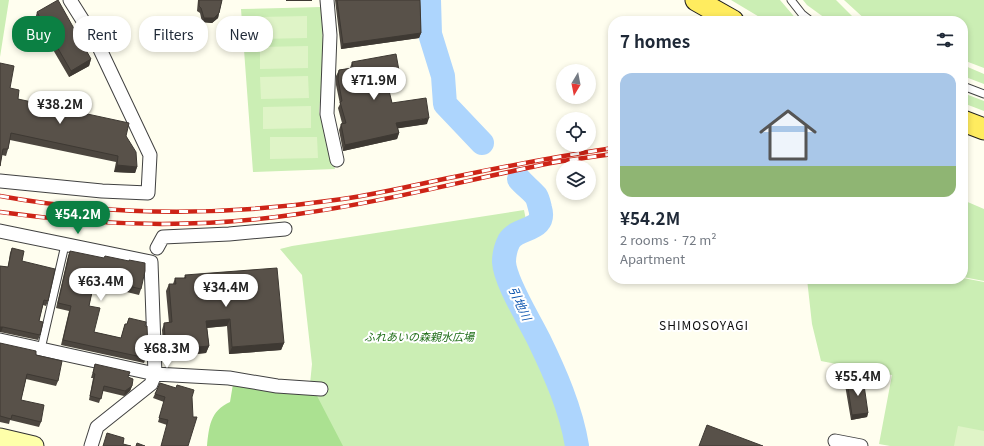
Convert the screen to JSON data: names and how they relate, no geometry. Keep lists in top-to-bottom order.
{
  "districts": ["SHIMOSOYAGI"],
  "water": ["引地川"],
  "parks": ["ふれあいの森親水広場"],
  "north": "bottom",
  "page": {
    "chip": [
      "Buy",
      "Rent",
      "Filters",
      "New"
    ],
    "heading": "7 homes",
    "list": [
      {
        "name": "¥54.2M",
        "note": "2 rooms · 72 m² · Apartment"
      }
    ],
    "price": [
      "¥71.9M",
      "¥38.2M",
      "¥54.2M",
      "¥63.4M",
      "¥34.4M",
      "¥68.3M",
      "¥55.4M"
    ]
  }
}
